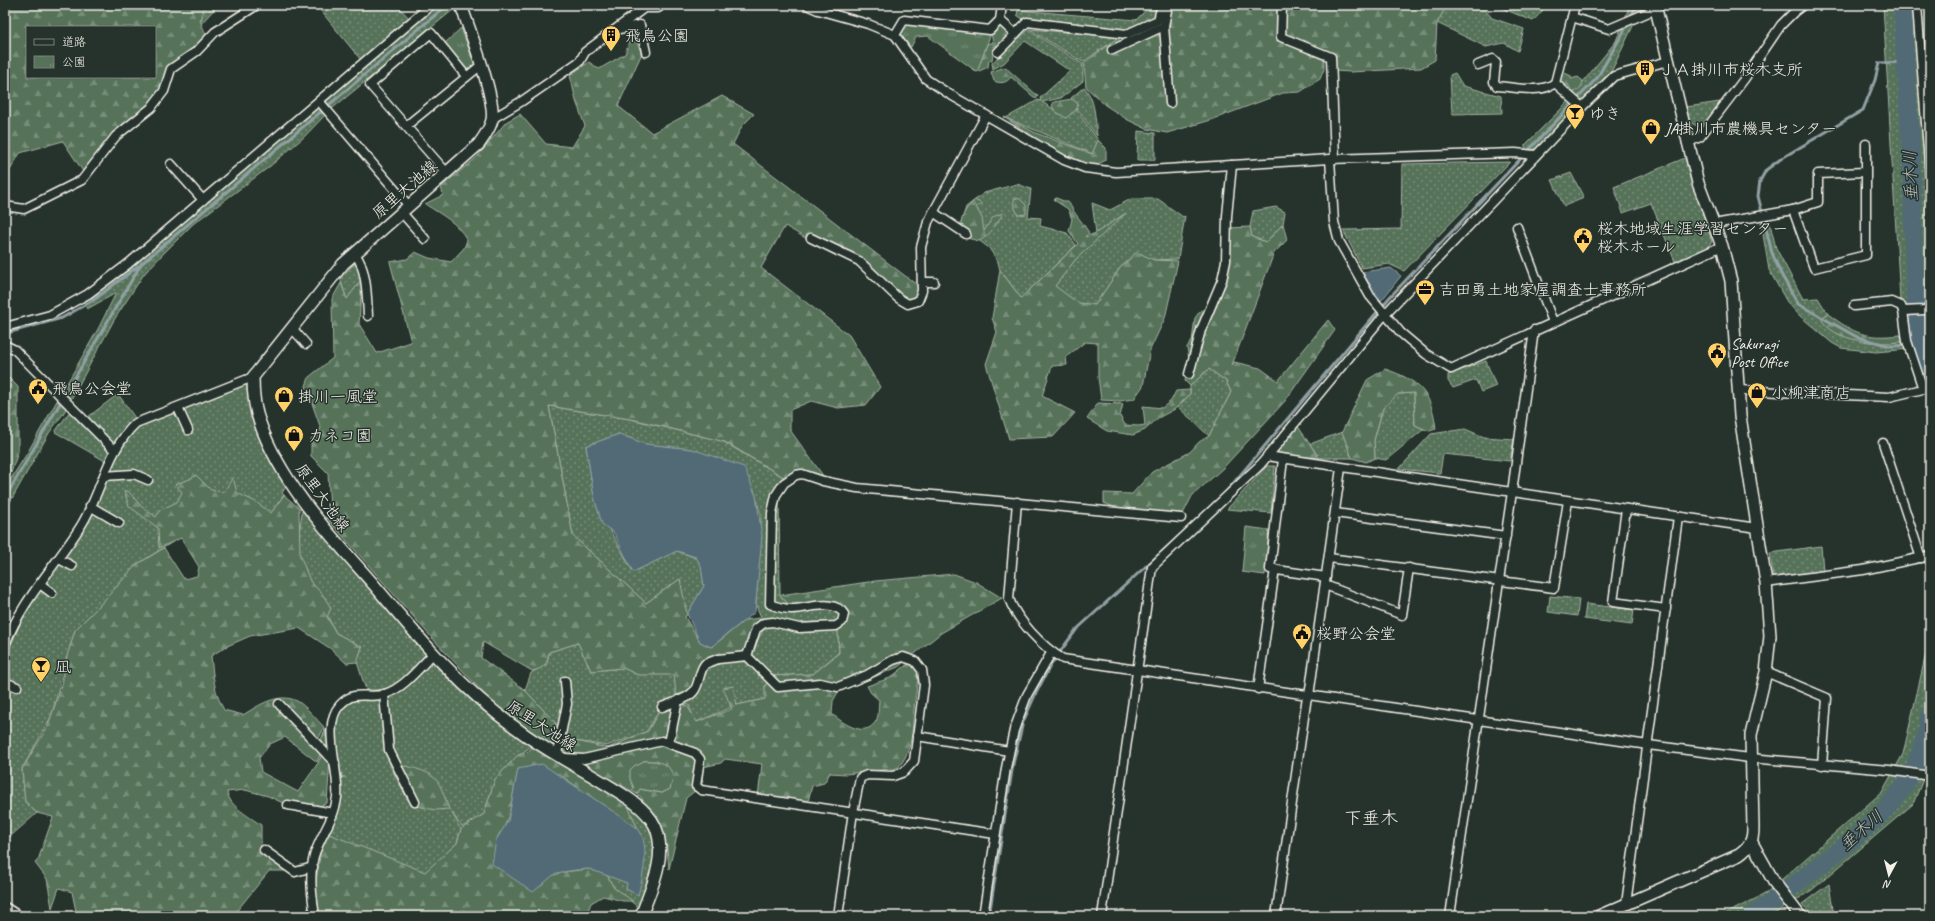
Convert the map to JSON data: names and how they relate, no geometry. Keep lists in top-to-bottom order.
{
  "streets": {
    "main road": ["原里大池線"]
  },
  "districts": ["下垂木"],
  "water": ["垂木川"],
  "places": {
    "building": ["飛鳥公園", "ＪＡ掛川市桜木支所"],
    "bar": ["ゆき", "凪"],
    "shop": [
      "JA掛川市農機具センター",
      "小柳津商店",
      "掛川一風堂",
      "カネコ園"
    ],
    "public building": [
      "桜木地域生涯学習センター 桜木ホール",
      "Sakuragi Post Office",
      "飛鳥公会堂",
      "桜野公会堂"
    ],
    "office": ["吉田勇土地家屋調査士事務所"]
  },
  "legend": ["道路", "公園"],
  "north": "bottom"
}
